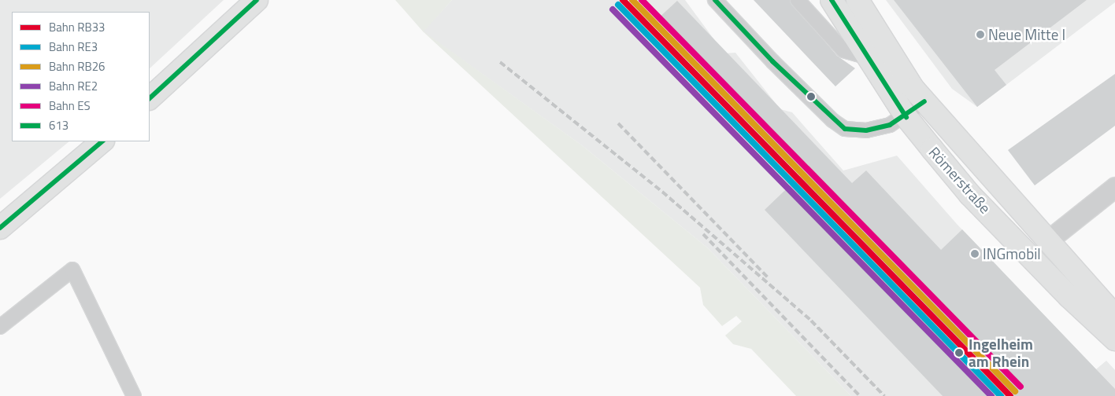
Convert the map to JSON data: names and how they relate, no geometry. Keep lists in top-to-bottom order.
{
  "streets": {
    "main road": ["Römerstraße"]
  },
  "places": ["Neue Mitte I", "INGmobil", "Ingelheim am Rhein"],
  "lines": [
    "rail line RB33",
    "rail line RB26",
    "rail line ES",
    "transit line 613",
    "rail line RE3",
    "rail line RE2"
  ],
  "legend": [
    "Bahn RB33",
    "Bahn RE3",
    "Bahn RB26",
    "Bahn RE2",
    "Bahn ES",
    "613"
  ]
}
